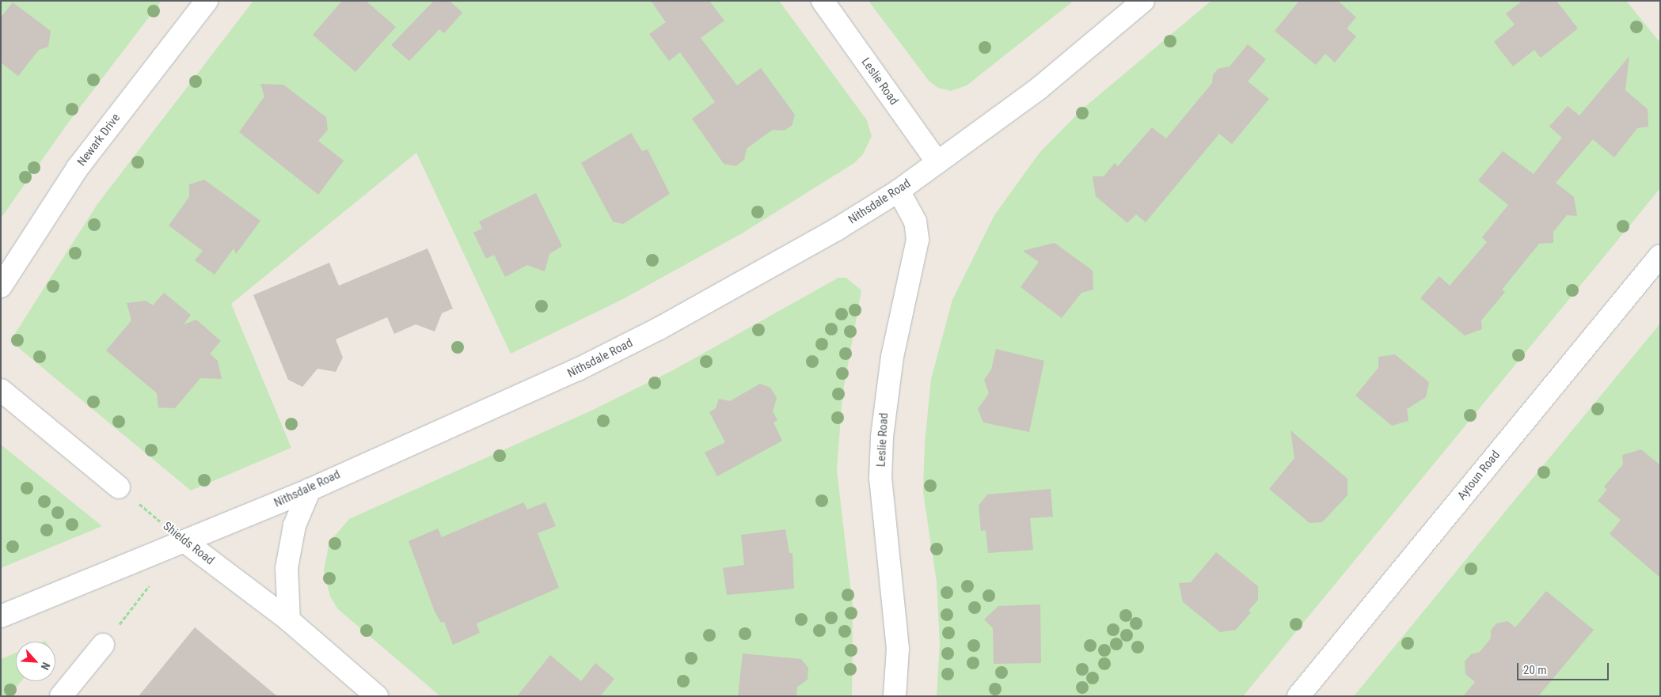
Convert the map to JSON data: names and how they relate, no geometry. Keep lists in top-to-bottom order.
{
  "streets": {
    "street": [
      "Leslie Road",
      "Newark Drive",
      "Nithsdale Road",
      "Aytoun Road",
      "Shields Road"
    ]
  },
  "crossings": [
    ["Leslie Road", "Nithsdale Road"],
    ["Nithsdale Road", "Shields Road"]
  ],
  "scale_bar": "20 m",
  "north": "bottom right"
}
